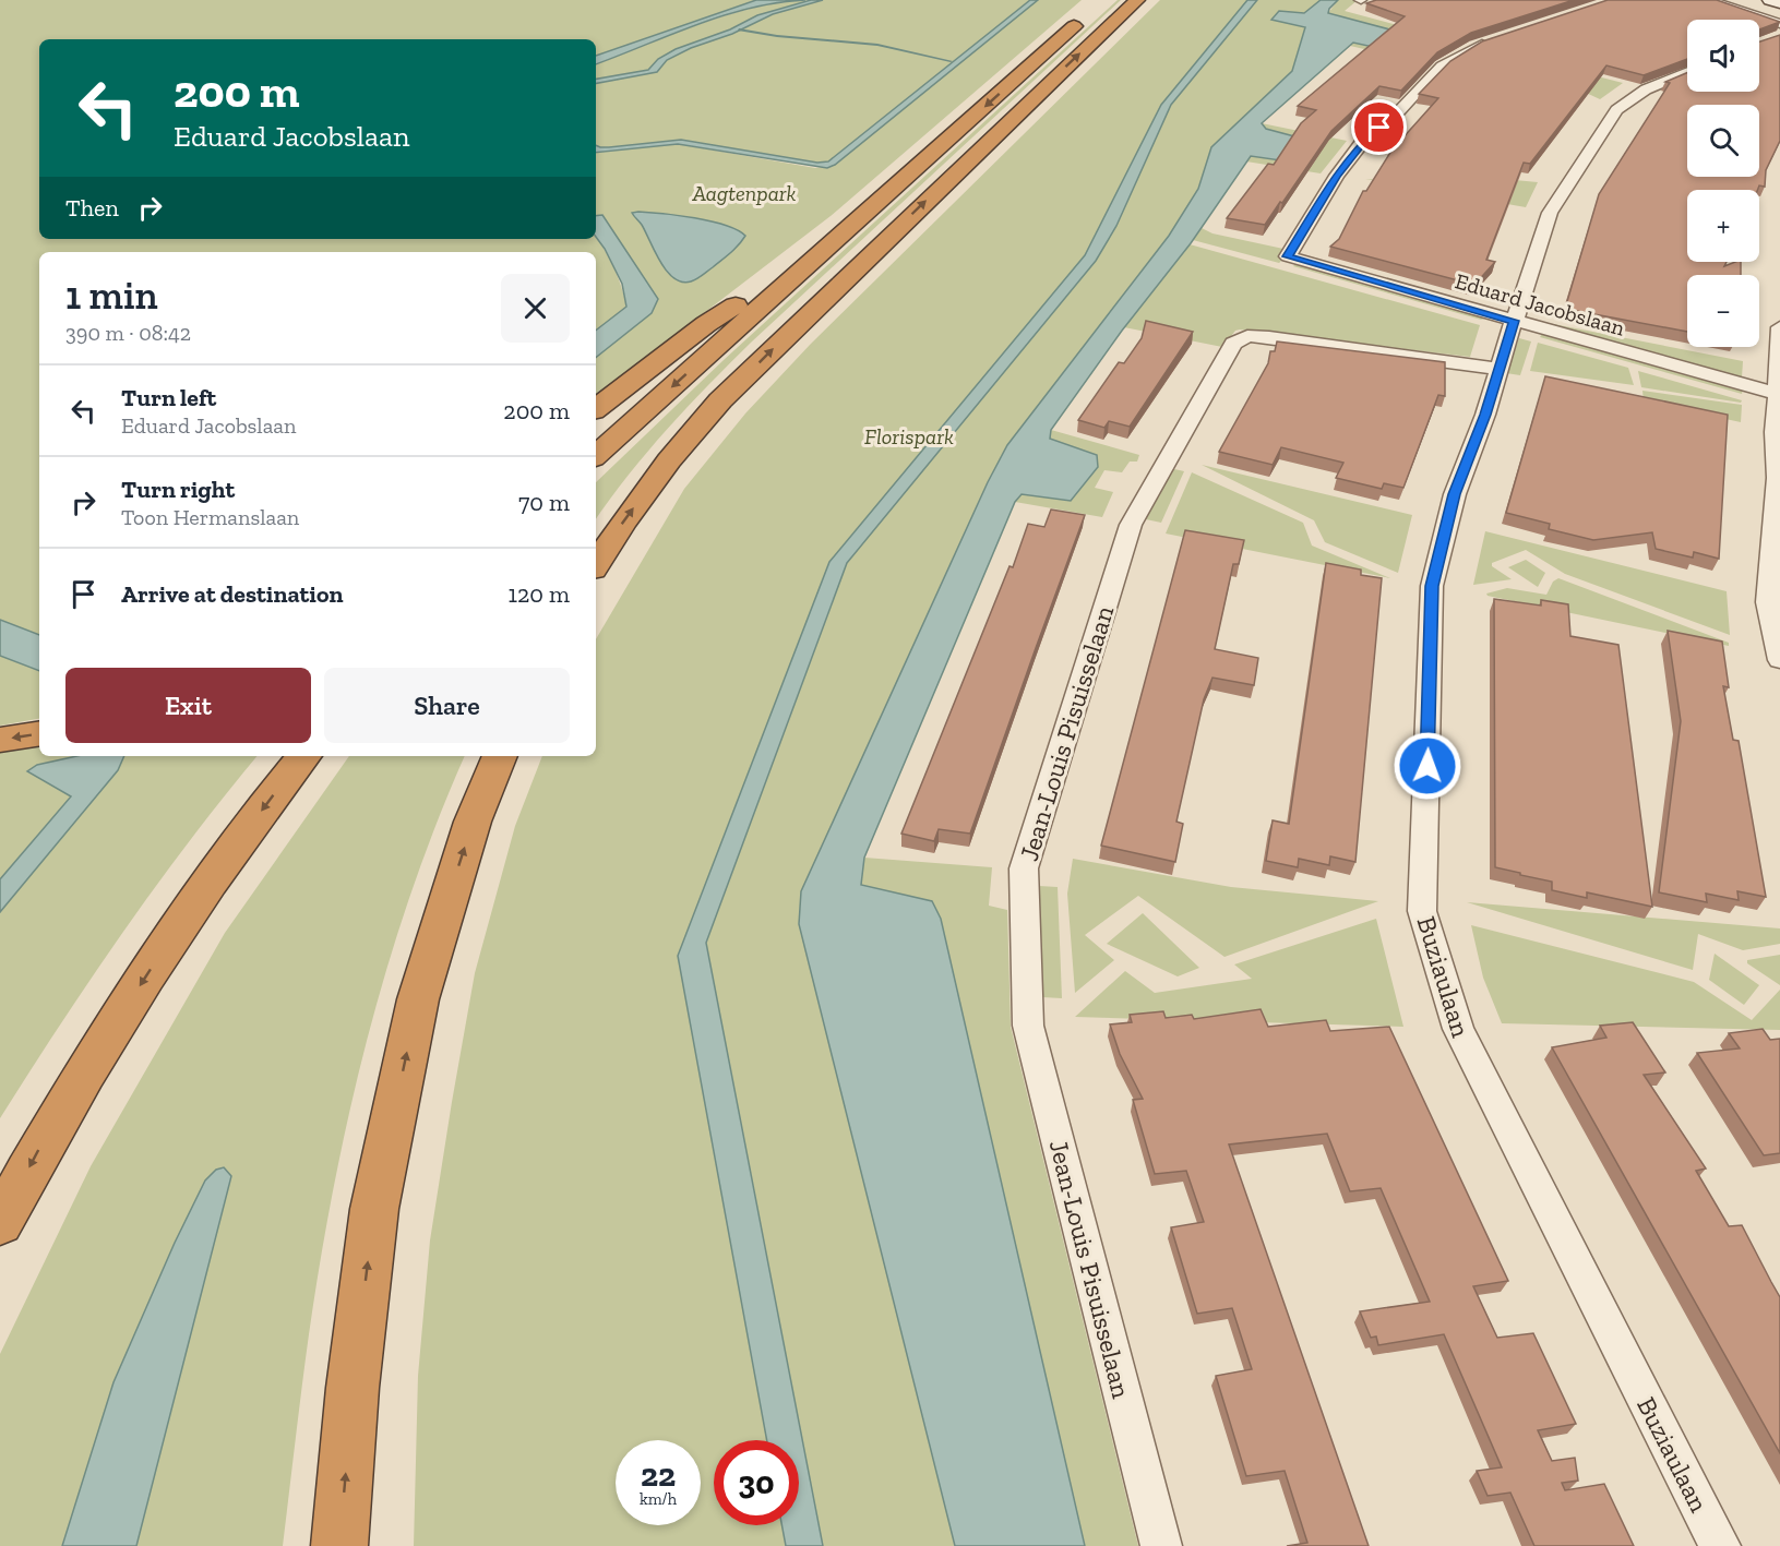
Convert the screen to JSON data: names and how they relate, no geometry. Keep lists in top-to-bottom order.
{
  "streets": {
    "street": ["Eduard Jacobslaan", "Jean-Louis Pisuisselaan", "Buziaulaan"]
  },
  "crossings": [
    ["Eduard Jacobslaan", "Buziaulaan"],
    ["Jean-Louis Pisuisselaan", "Buziaulaan"]
  ],
  "parks": ["Aagtenpark", "Florispark"],
  "page": {
    "map_buttons": ["+", "−"],
    "turn": ["200 m", "Eduard Jacobslaan"],
    "then": "Then",
    "heading": ["1 min", "390 m · 08:42"],
    "list": [
      {
        "name": "Turn left",
        "note": "Eduard Jacobslaan",
        "value": "200 m"
      },
      {
        "name": "Turn right",
        "note": "Toon Hermanslaan",
        "value": "70 m"
      },
      {
        "name": "Arrive at destination",
        "value": "120 m"
      }
    ],
    "buttons": ["Exit", "Share"],
    "speed": "22 km/h",
    "limit": "30"
  }
}
